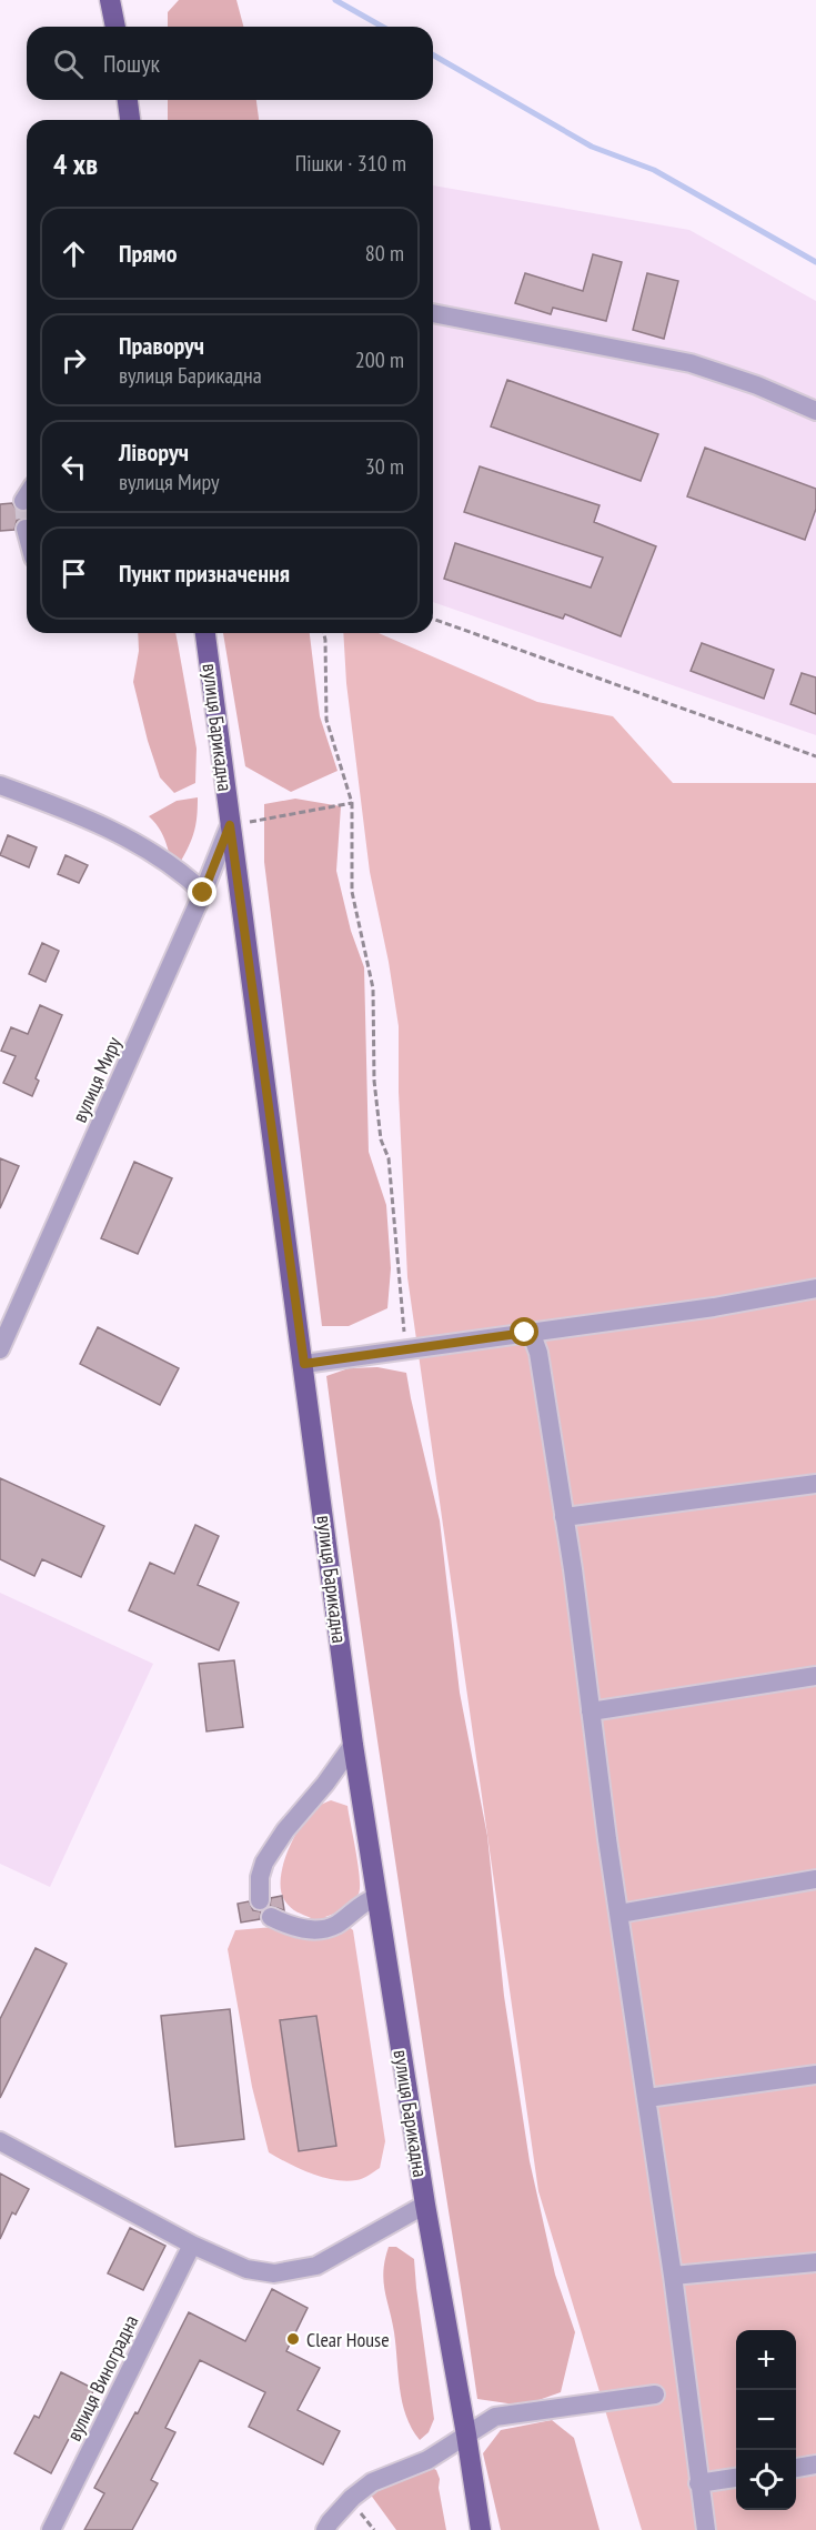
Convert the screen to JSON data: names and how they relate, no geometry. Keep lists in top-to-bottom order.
{
  "streets": {
    "main road": ["вулиця Барикадна"],
    "street": ["вулиця Миру", "вулиця Виноградна"]
  },
  "crossings": [
    ["вулиця Барикадна", "вулиця Миру"]
  ],
  "places": ["Clear House"],
  "page": {
    "search": "Пошук",
    "heading": ["4 хв", "Пішки · 310 m"],
    "list": [
      ["Прямо", "80 m"],
      ["Праворуч", "вулиця Барикадна", "200 m"],
      ["Ліворуч", "вулиця Миру", "30 m"],
      "Пункт призначення"
    ],
    "map_buttons": ["+", "−"]
  }
}
